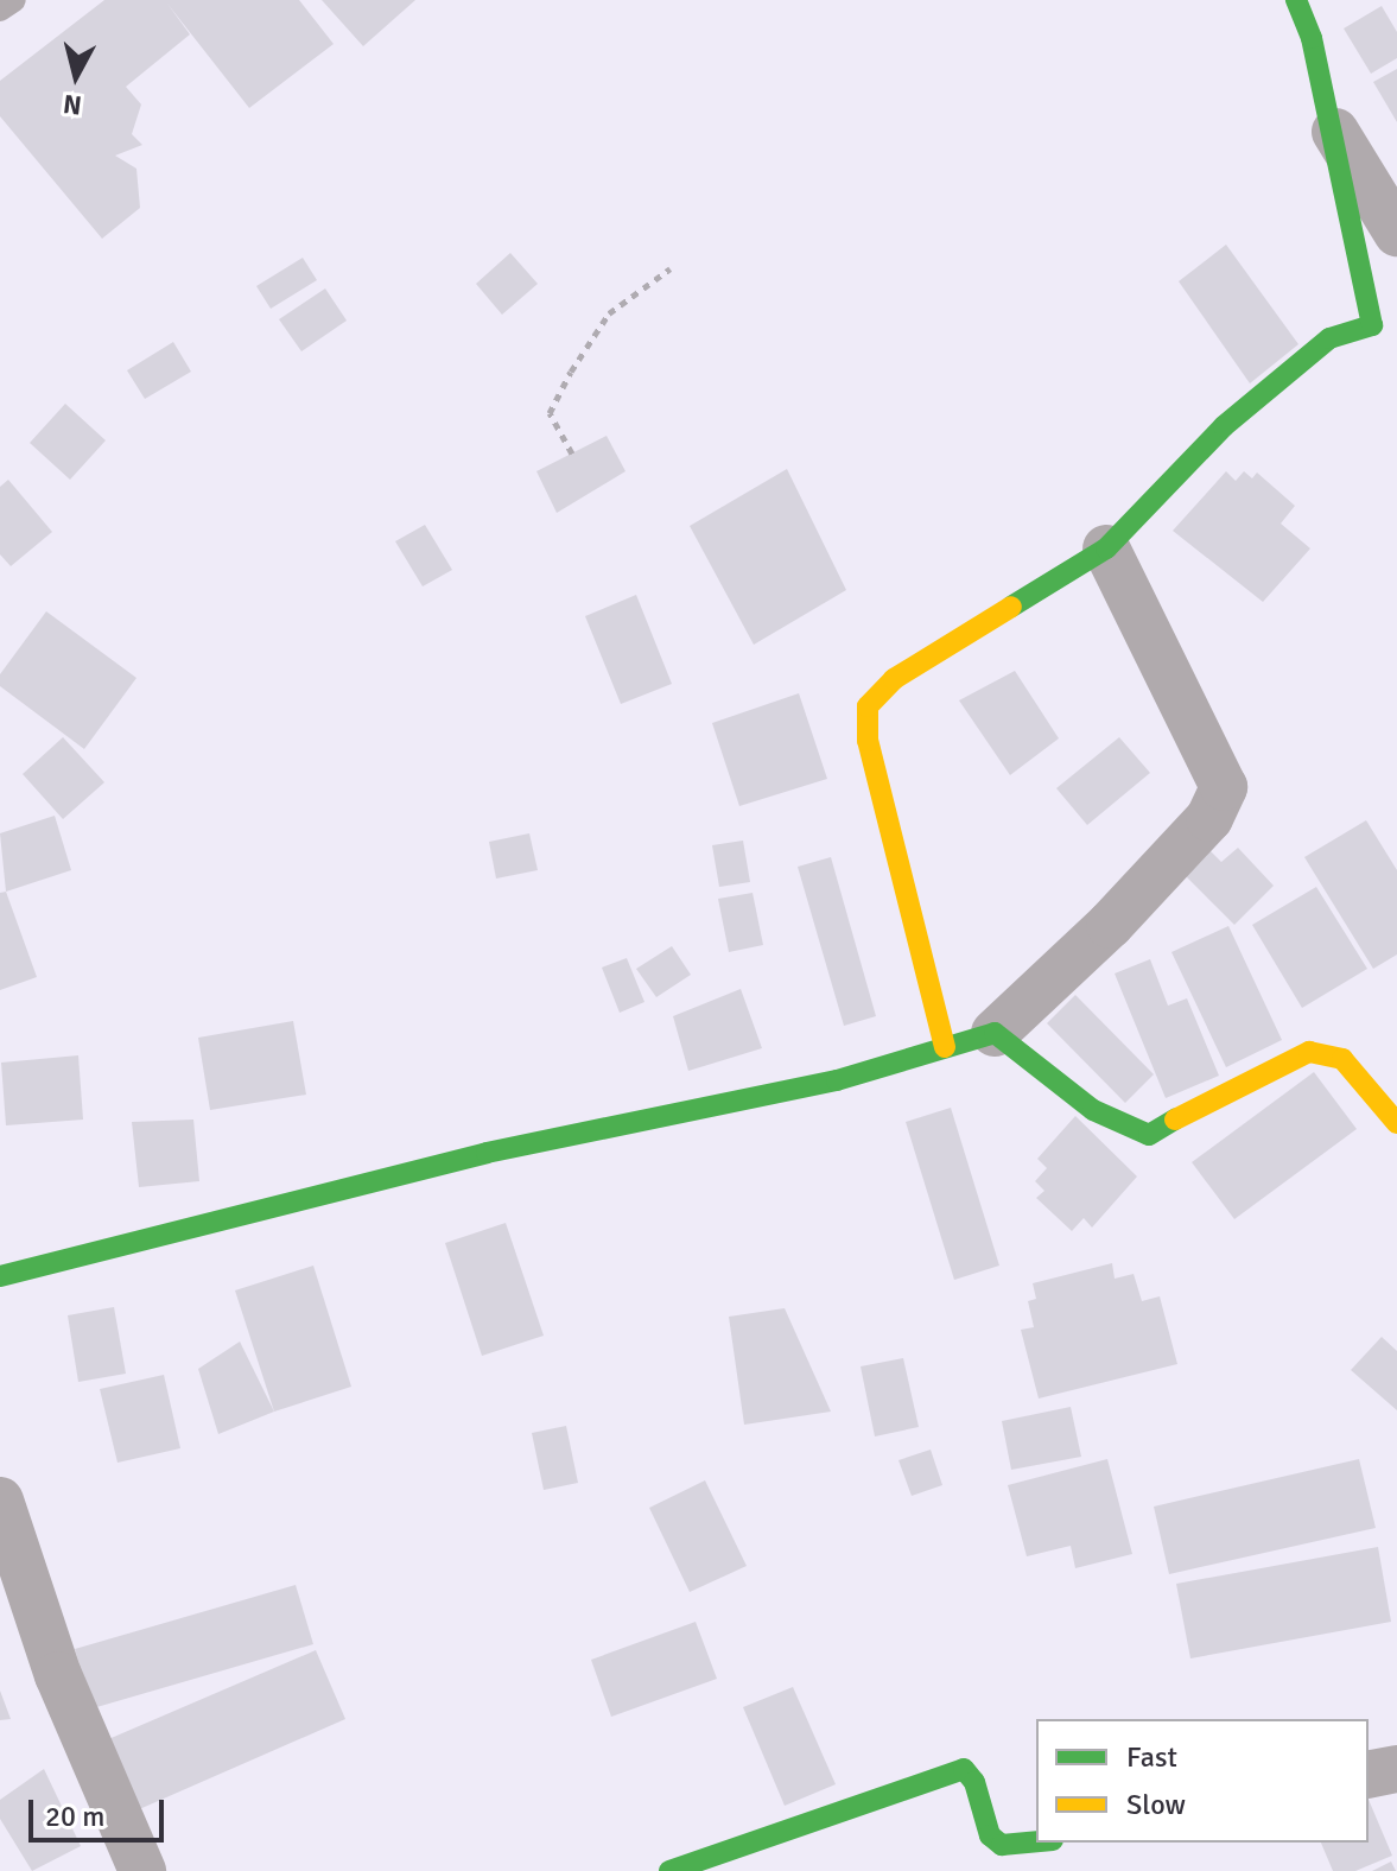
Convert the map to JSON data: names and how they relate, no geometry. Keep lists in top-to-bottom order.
{
  "legend": ["Fast", "Slow"],
  "scale_bar": "20 m",
  "north": "bottom"
}
